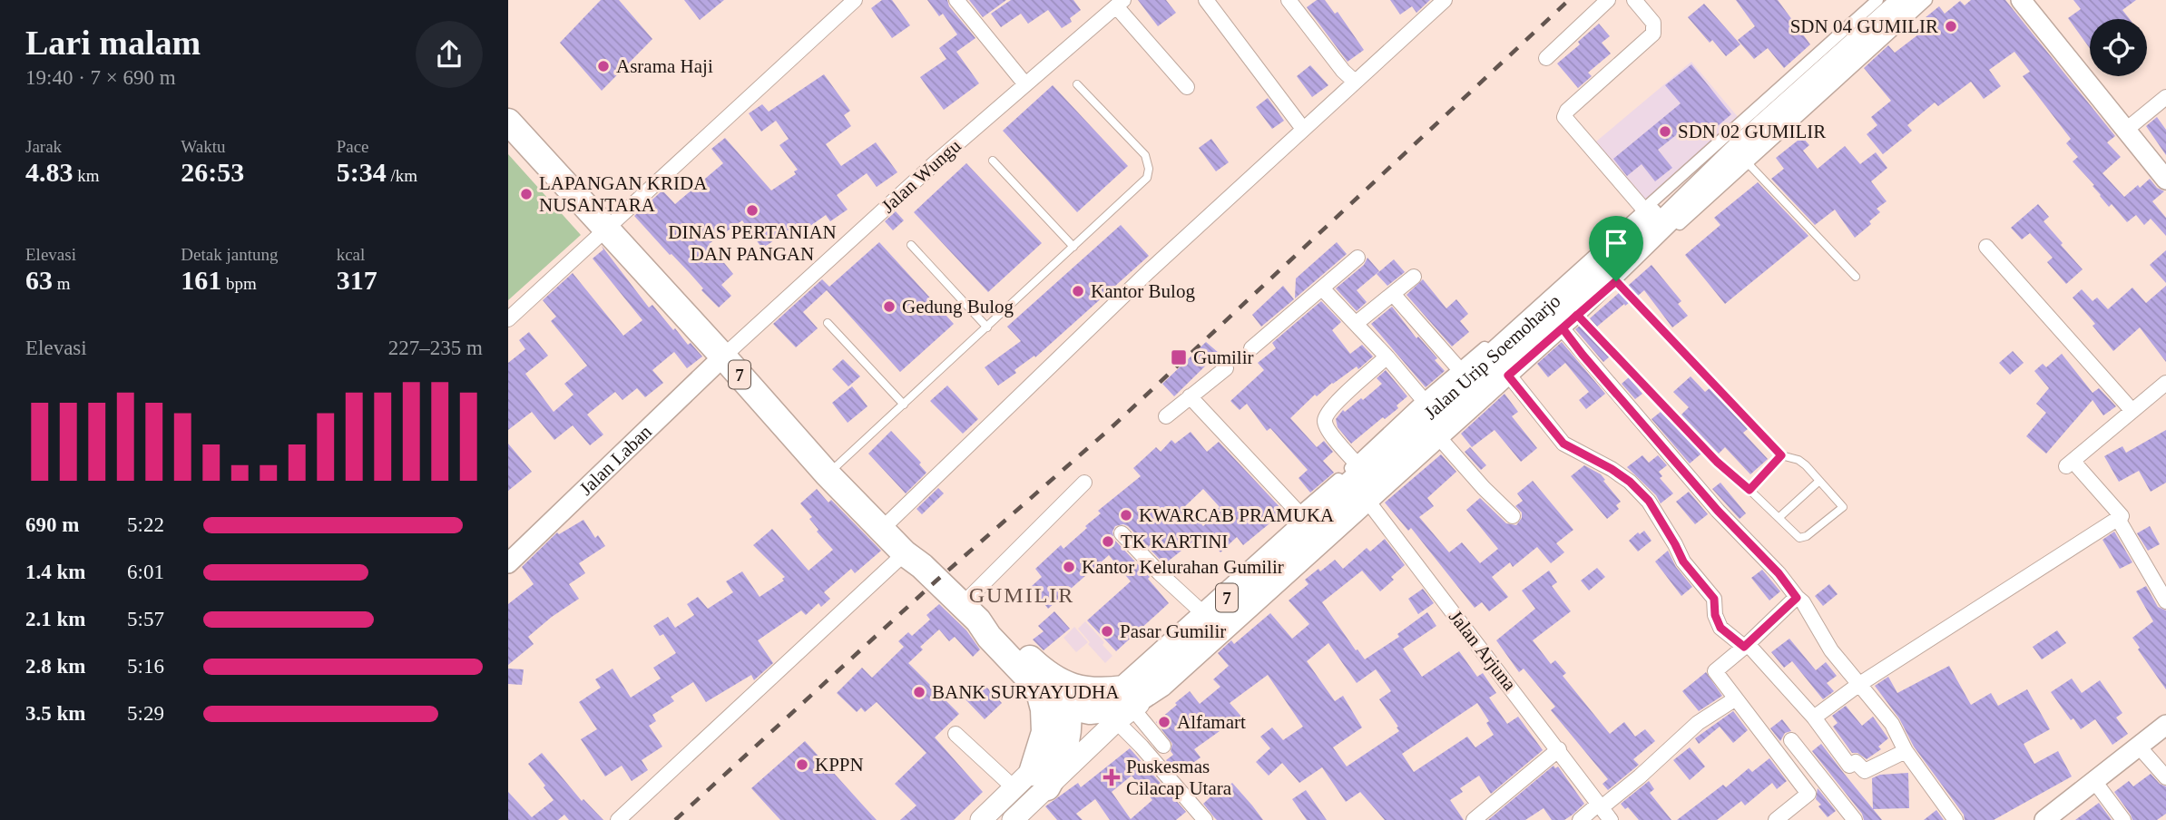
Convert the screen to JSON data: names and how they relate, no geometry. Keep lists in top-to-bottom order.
{
  "streets": {
    "highway": ["Jalan Urip Soemoharjo", "7"],
    "street": ["Jalan Wungu", "Jalan Laban", "Jalan Arjuna"]
  },
  "crossings": [
    ["Jalan Wungu", "7"],
    ["Jalan Wungu", "Jalan Laban"],
    ["Jalan Urip Soemoharjo", "7"],
    ["Jalan Urip Soemoharjo", "Jalan Arjuna"],
    ["7", "Jalan Laban"]
  ],
  "districts": ["GUMILIR"],
  "places": {
    "other": [
      "SDN 04 GUMILIR",
      "Asrama Haji",
      "SDN 02 GUMILIR",
      "LAPANGAN KRIDA NUSANTARA",
      "DINAS PERTANIAN DAN PANGAN",
      "Kantor Bulog",
      "Gedung Bulog",
      "KWARCAB PRAMUKA",
      "TK KARTINI",
      "Kantor Kelurahan Gumilir",
      "Pasar Gumilir",
      "BANK SURYAYUDHA",
      "Alfamart",
      "KPPN"
    ],
    "transit": ["Gumilir"],
    "health": ["Puskesmas Cilacap Utara"]
  },
  "page": {
    "heading": ["Lari malam", "19:40 · 7 × 690 m"],
    "stats": [
      ["Jarak", "4.83 km"],
      ["Waktu", "26:53"],
      ["Pace", "5:34 /km"],
      ["Elevasi", "63 m"],
      ["Detak jantung", "161 bpm"],
      ["kcal", "317"]
    ],
    "chart": ["Elevasi", "227–235 m"],
    "list": [
      {
        "name": "690 m",
        "note": "5:22"
      },
      {
        "name": "1.4 km",
        "note": "6:01"
      },
      {
        "name": "2.1 km",
        "note": "5:57"
      },
      {
        "name": "2.8 km",
        "note": "5:16"
      },
      {
        "name": "3.5 km",
        "note": "5:29"
      }
    ]
  }
}
